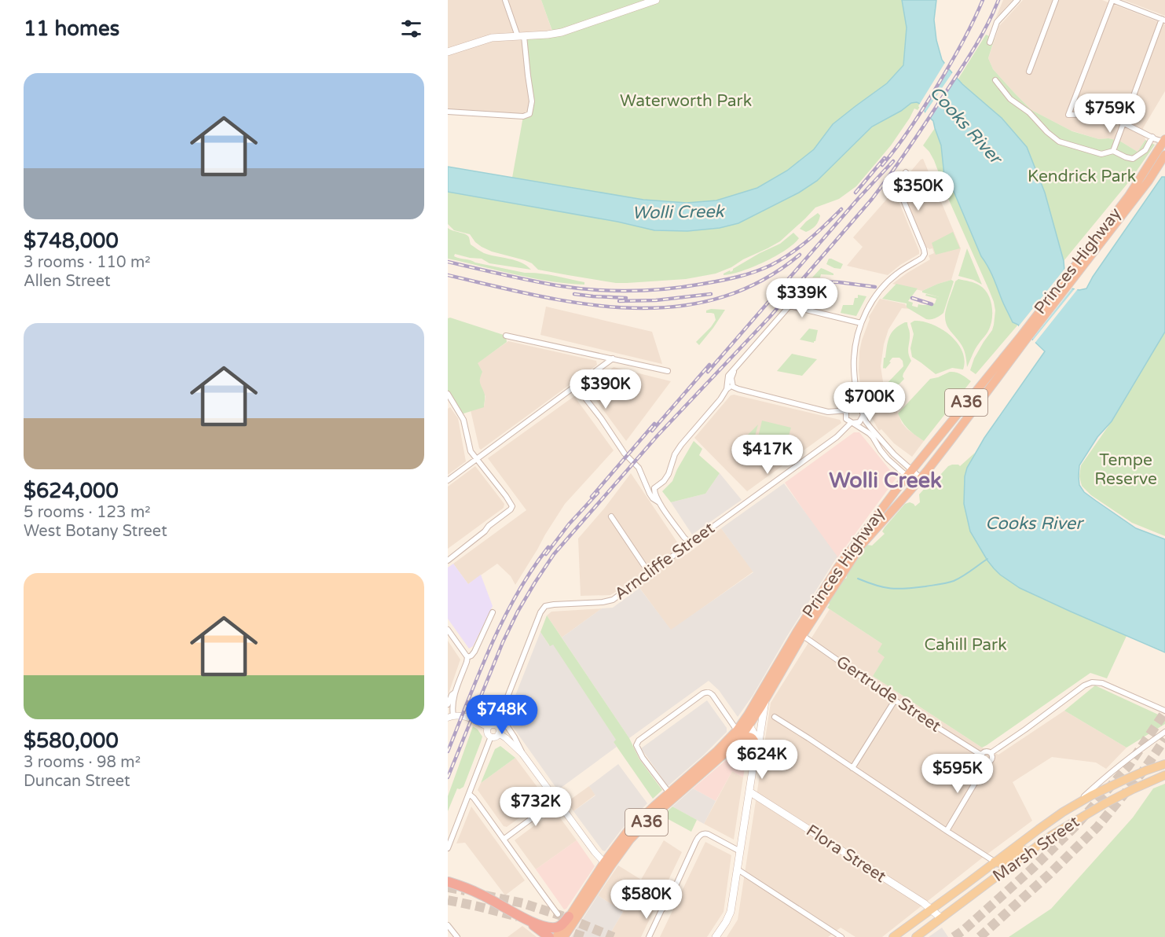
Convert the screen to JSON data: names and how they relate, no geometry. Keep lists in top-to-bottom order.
{
  "streets": {
    "highway": ["Princes Highway", "A36"],
    "main road": ["Marsh Street", "Flora Street"],
    "street": ["Arncliffe Street", "Gertrude Street"]
  },
  "crossings": [
    ["Princes Highway", "Gertrude Street"],
    ["Marsh Street", "Flora Street"]
  ],
  "districts": ["Wolli Creek"],
  "water": ["Cooks River", "Wolli Creek"],
  "parks": [
    "Waterworth Park",
    "Kendrick Park",
    "Tempe Reserve",
    "Cahill Park"
  ],
  "page": {
    "heading": "11 homes",
    "list": [
      {
        "name": "$748,000",
        "note": "3 rooms · 110 m² · Allen Street"
      },
      {
        "name": "$624,000",
        "note": "5 rooms · 123 m² · West Botany Street"
      },
      {
        "name": "$580,000",
        "note": "3 rooms · 98 m² · Duncan Street"
      }
    ],
    "price": [
      "$759K",
      "$350K",
      "$339K",
      "$390K",
      "$700K",
      "$417K",
      "$748K",
      "$624K",
      "$595K",
      "$732K",
      "$580K"
    ]
  }
}
